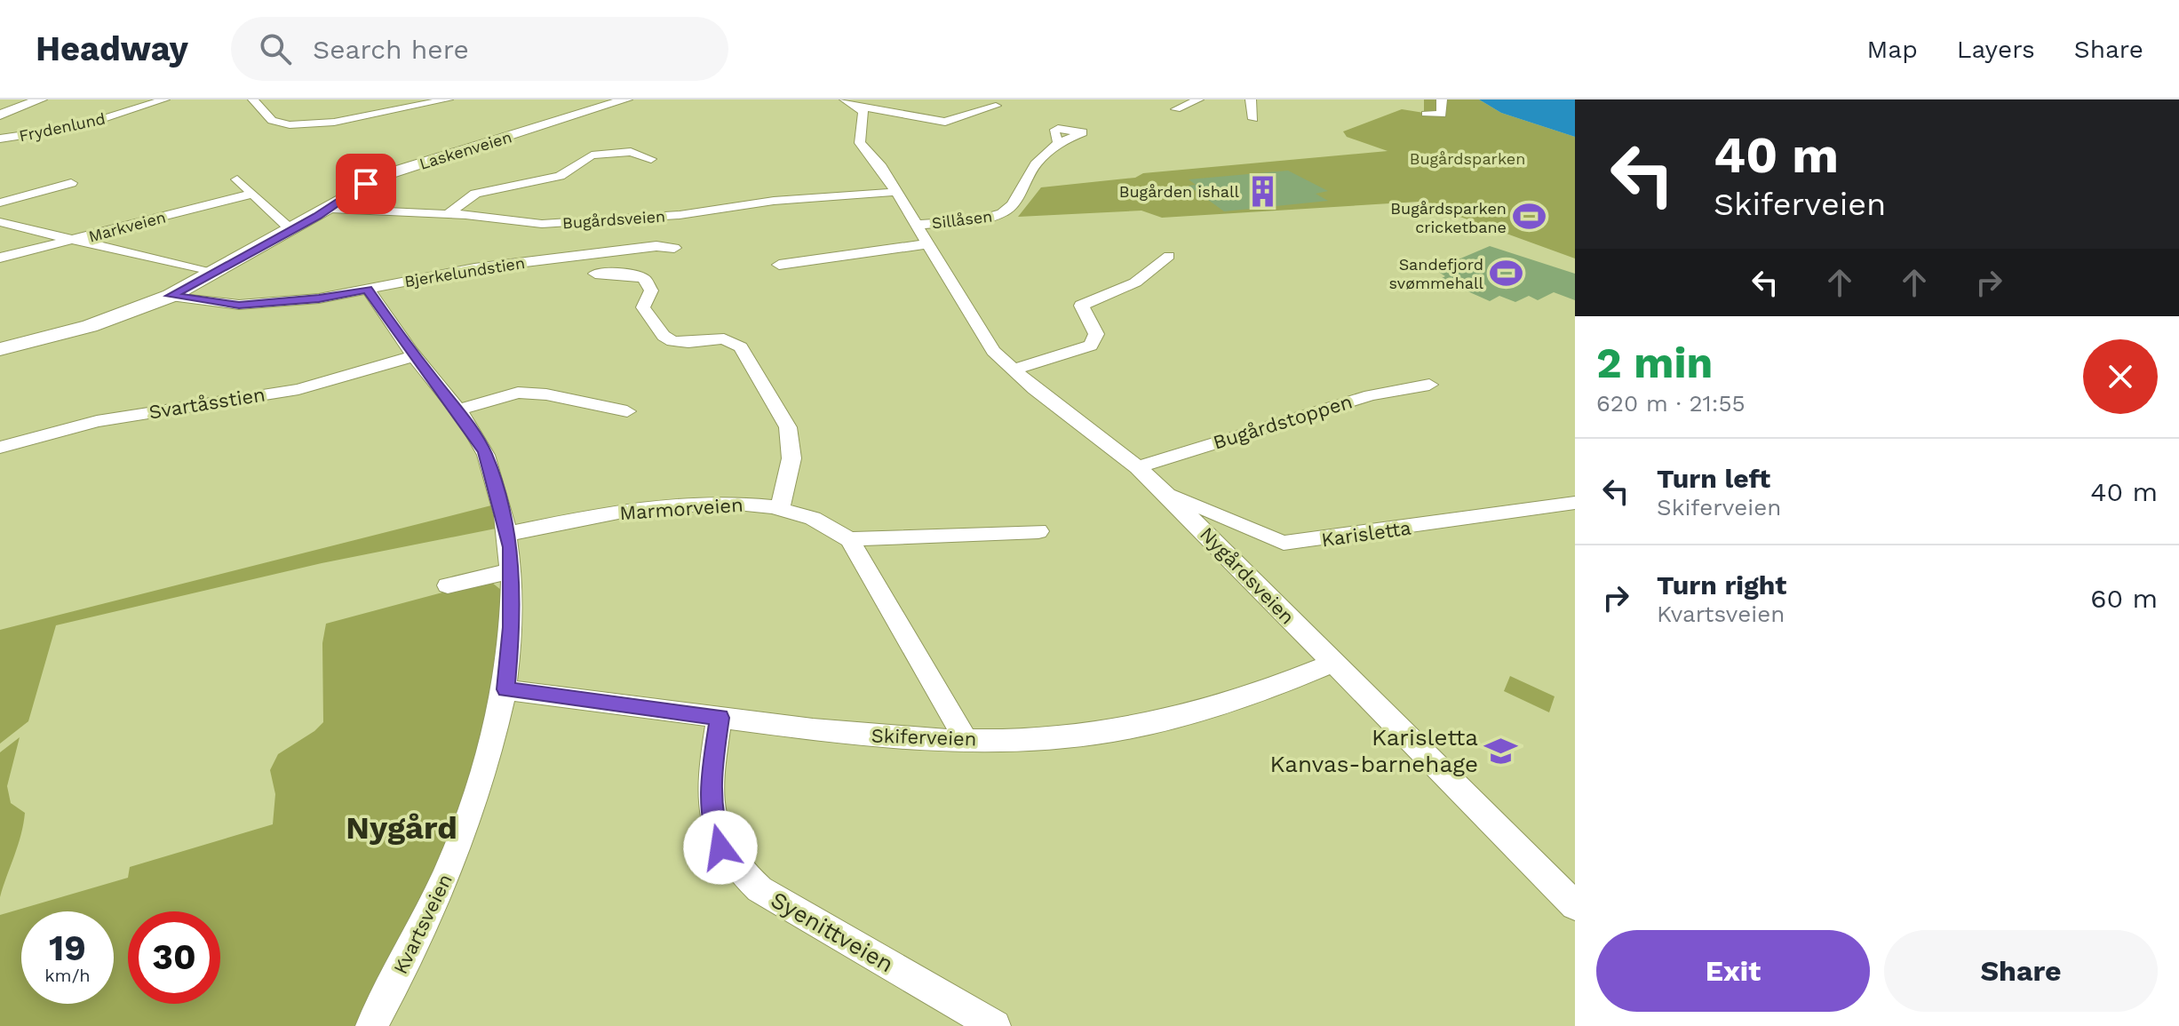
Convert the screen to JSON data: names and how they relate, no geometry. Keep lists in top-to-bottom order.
{
  "streets": {
    "street": [
      "Frydenlund",
      "Laskenveien",
      "Bugårdsveien",
      "Sillåsen",
      "Markveien",
      "Bjerkelundstien",
      "Svartåsstien",
      "Bugårdstoppen",
      "Marmorveien",
      "Karisletta",
      "Nygårdsveien",
      "Skiferveien",
      "Kvartsveien",
      "Syenittveien"
    ]
  },
  "crossings": [
    ["Laskenveien", "Bugårdsveien"],
    ["Laskenveien", "Bjerkelundstien"],
    ["Bugårdsveien", "Nygårdsveien"],
    ["Sillåsen", "Nygårdsveien"],
    ["Bjerkelundstien", "Kvartsveien"],
    ["Svartåsstien", "Kvartsveien"],
    ["Bugårdstoppen", "Nygårdsveien"],
    ["Marmorveien", "Skiferveien"],
    ["Marmorveien", "Kvartsveien"],
    ["Karisletta", "Nygårdsveien"],
    ["Nygårdsveien", "Skiferveien"],
    ["Skiferveien", "Kvartsveien"],
    ["Skiferveien", "Syenittveien"]
  ],
  "districts": ["Nygård"],
  "parks": ["Bugårdsparken"],
  "places": {
    "building": ["Bugården ishall"],
    "sports": ["Bugårdsparken cricketbane", "Sandefjord svømmehall"],
    "school or university": ["Karisletta Kanvas-barnehage"]
  },
  "page": {
    "header": "Headway",
    "search": "Search here",
    "nav": ["Map", "Layers", "Share"],
    "turn": ["40 m", "Skiferveien"],
    "heading": ["2 min", "620 m · 21:55"],
    "list": [
      {
        "name": "Turn left",
        "note": "Skiferveien",
        "value": "40 m"
      },
      {
        "name": "Turn right",
        "note": "Kvartsveien",
        "value": "60 m"
      }
    ],
    "speed": "19 km/h",
    "limit": "30",
    "buttons": ["Exit", "Share"]
  }
}
